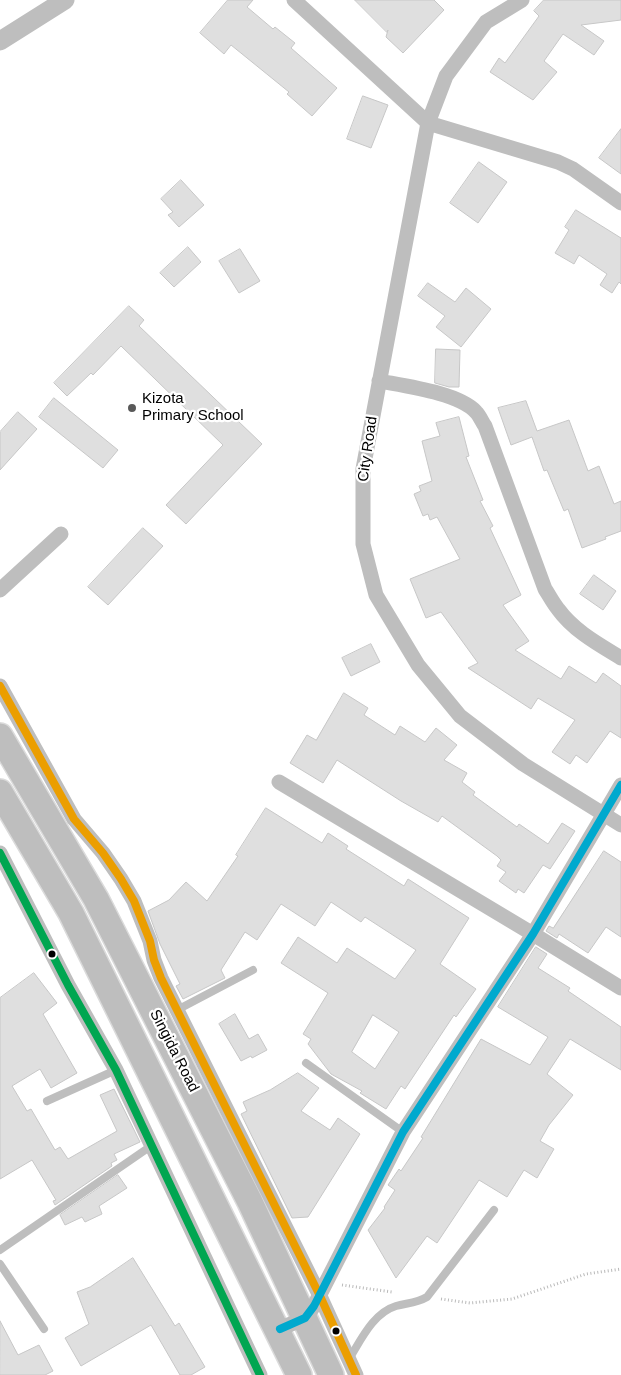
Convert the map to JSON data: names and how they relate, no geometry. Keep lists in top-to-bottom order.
{
  "streets": {
    "highway": ["Singida Road"],
    "street": ["City Road"]
  },
  "places": ["Kizota Primary School"]
}
